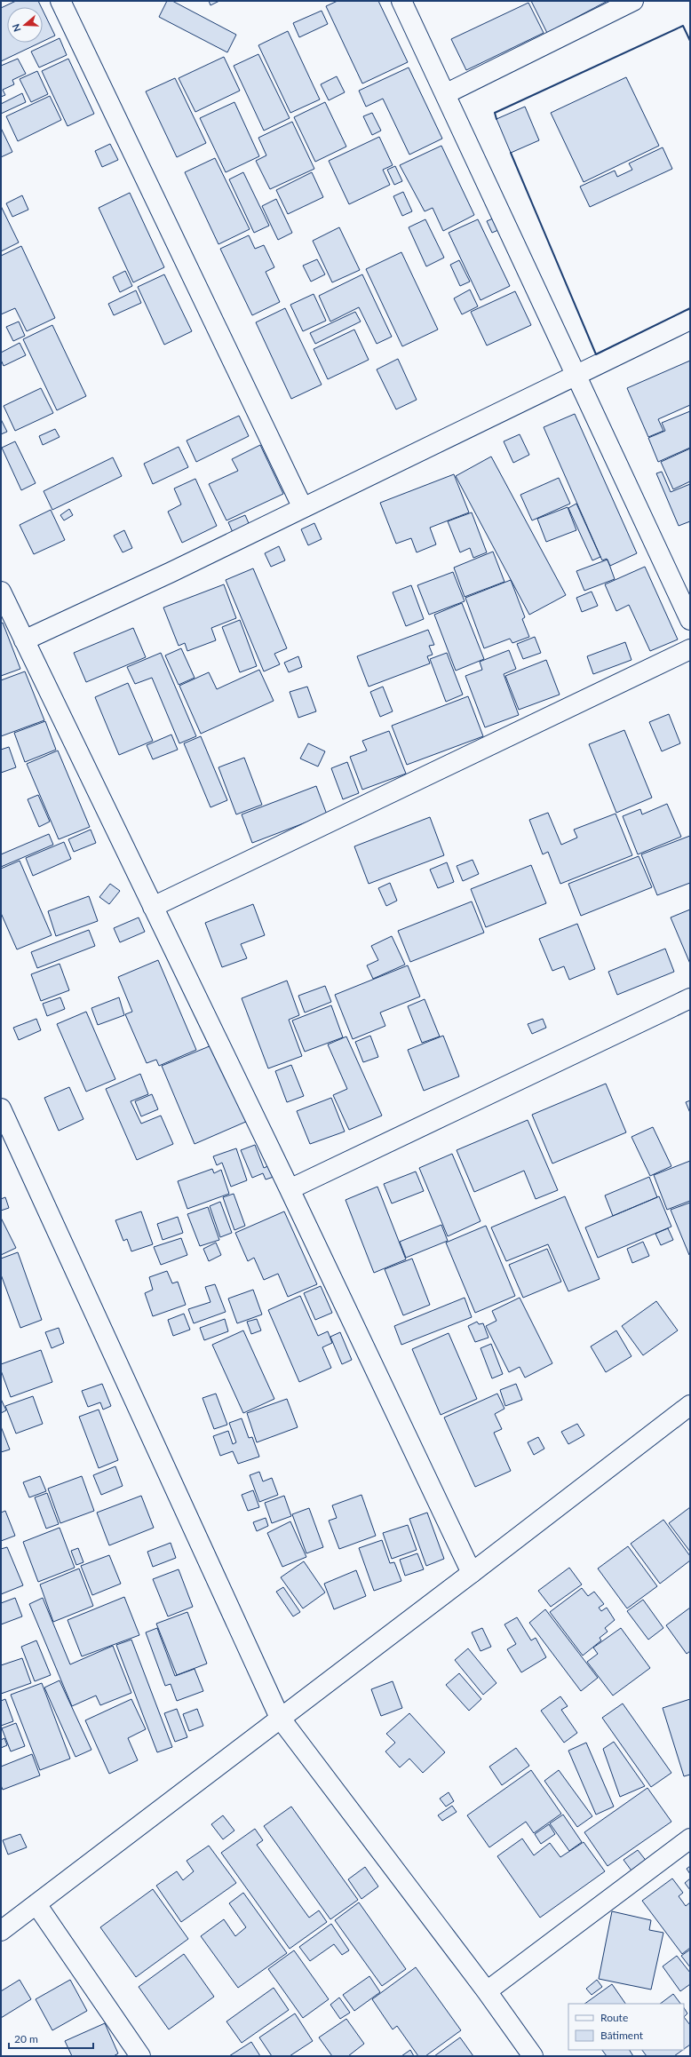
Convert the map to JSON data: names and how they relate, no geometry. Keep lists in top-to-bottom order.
{
  "legend": ["Route", "Bâtiment"],
  "scale_bar": "20 m",
  "north": "left"
}
